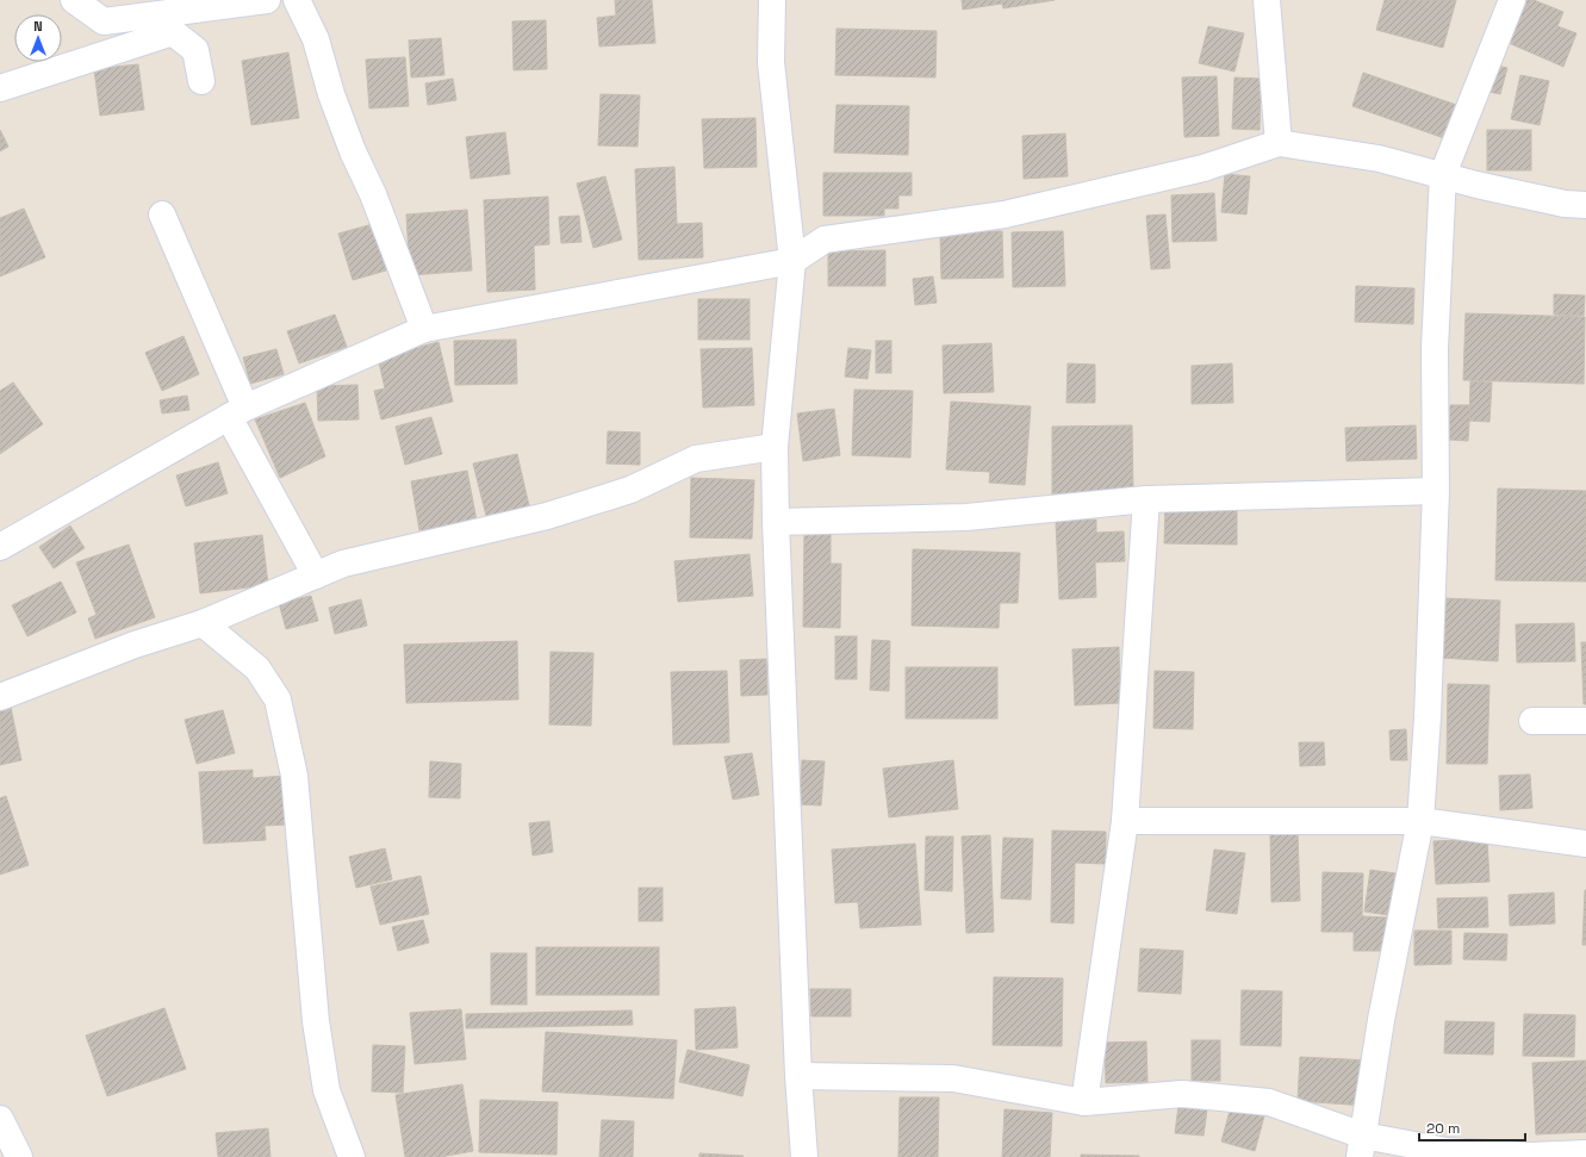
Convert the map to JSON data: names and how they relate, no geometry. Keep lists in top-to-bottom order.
{
  "scale_bar": "20 m",
  "north": "top"
}
